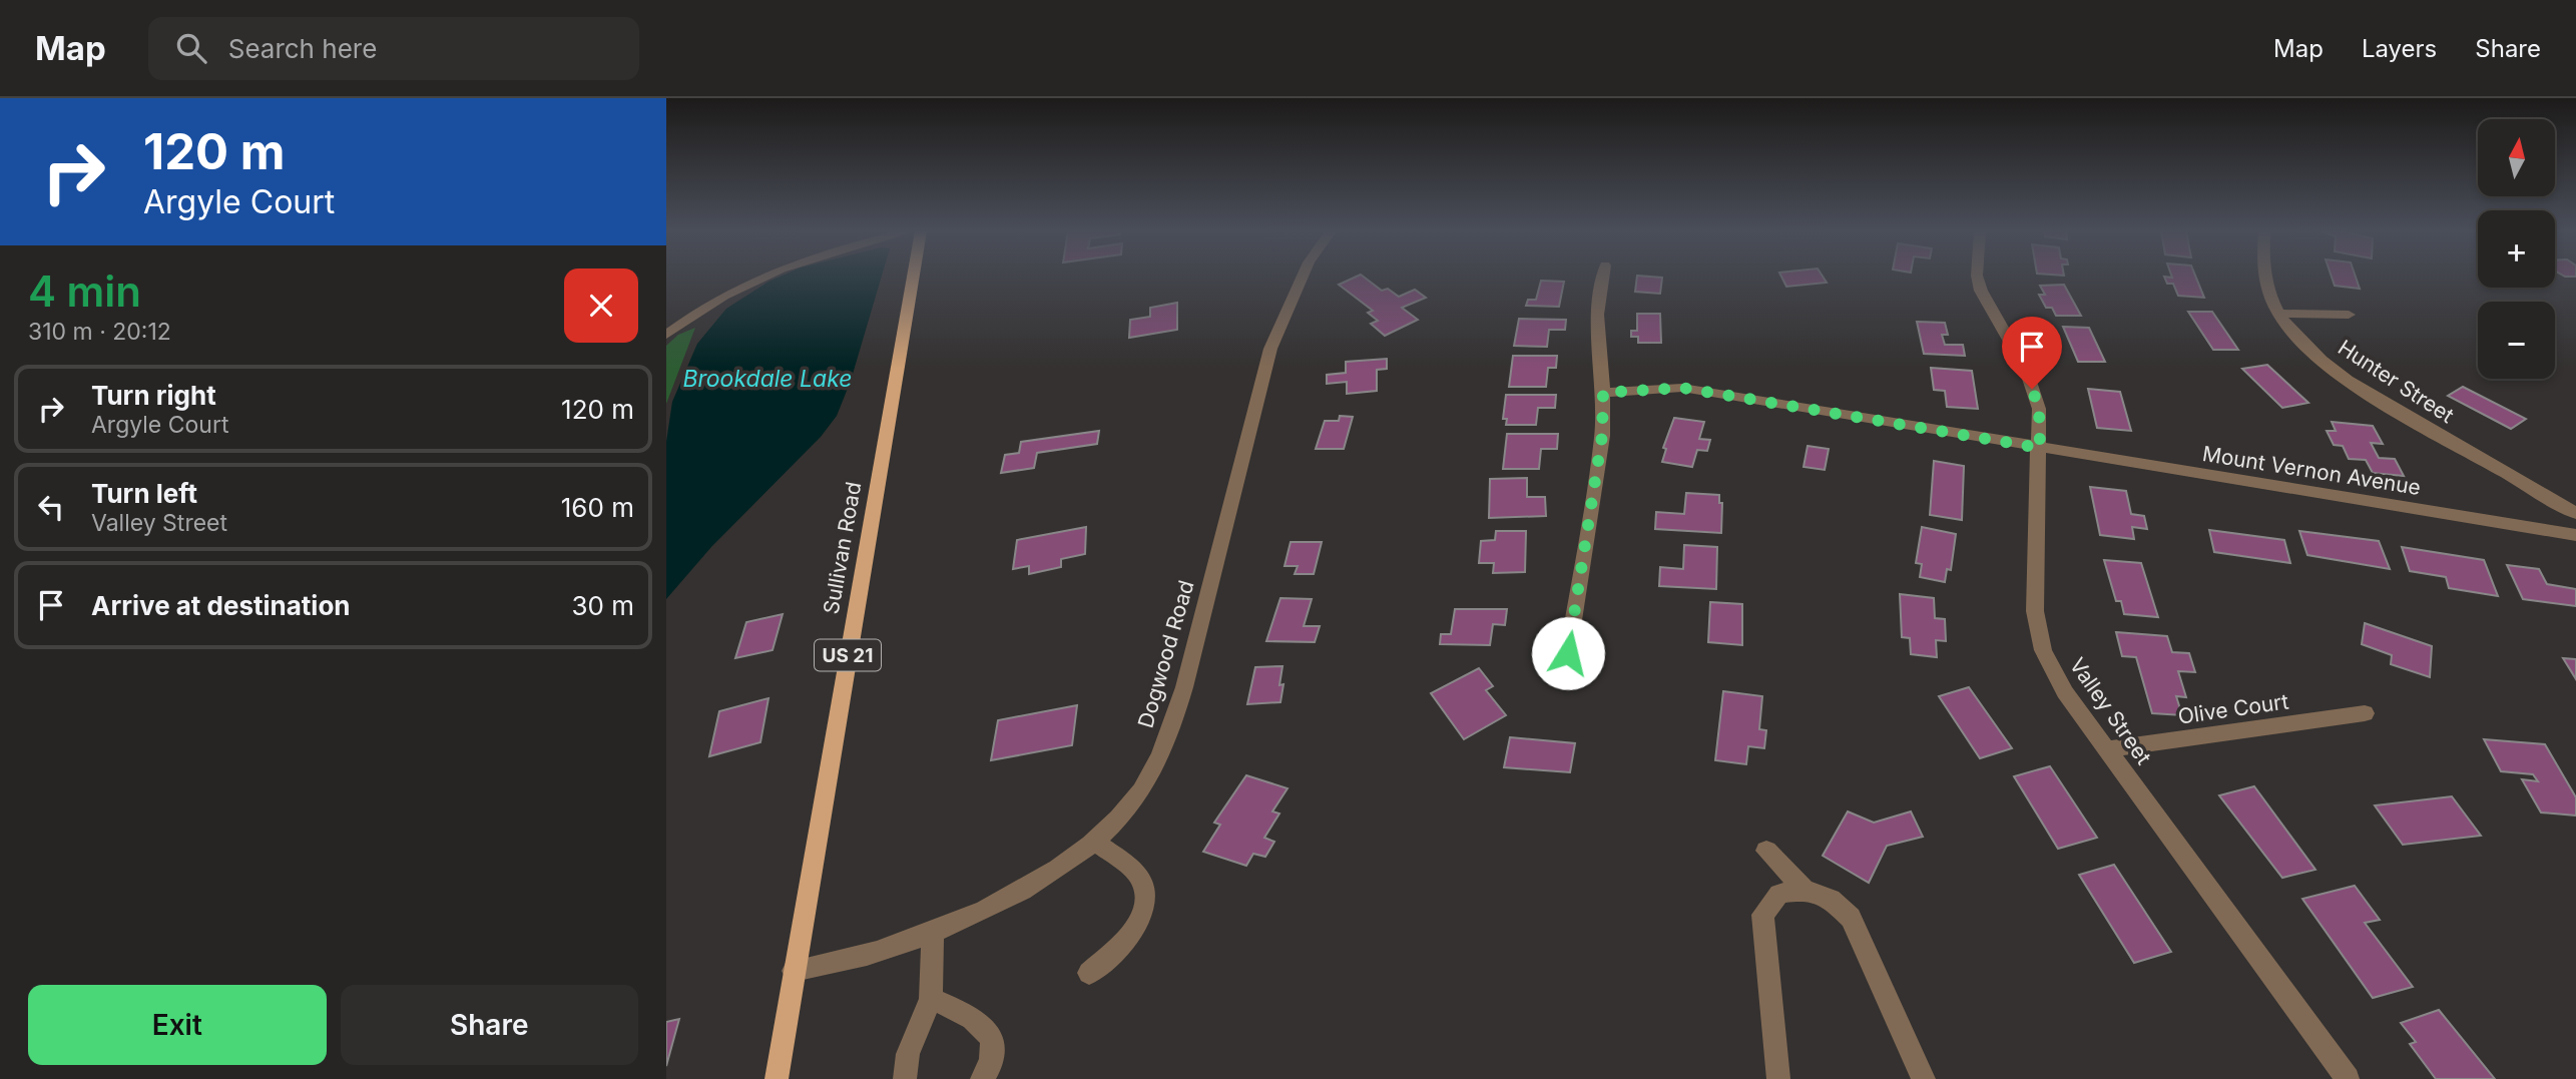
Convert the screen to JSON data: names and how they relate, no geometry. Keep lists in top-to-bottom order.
{
  "streets": {
    "main road": ["Sullivan Road", "US 21"],
    "street": [
      "Hunter Street",
      "Mount Vernon Avenue",
      "Dogwood Road",
      "Olive Court",
      "Valley Street"
    ]
  },
  "crossings": [
    ["Mount Vernon Avenue", "Valley Street"],
    ["Sullivan Road", "Dogwood Road"],
    ["Olive Court", "Valley Street"]
  ],
  "water": ["Brookdale Lake"],
  "north": "top",
  "page": {
    "header": "Map",
    "search": "Search here",
    "nav": ["Map", "Layers", "Share"],
    "turn": ["120 m", "Argyle Court"],
    "map_buttons": ["+", "−"],
    "heading": ["4 min", "310 m · 20:12"],
    "list": [
      {
        "name": "Turn right",
        "note": "Argyle Court",
        "value": "120 m"
      },
      {
        "name": "Turn left",
        "note": "Valley Street",
        "value": "160 m"
      },
      {
        "name": "Arrive at destination",
        "value": "30 m"
      }
    ],
    "buttons": ["Exit", "Share"]
  }
}
